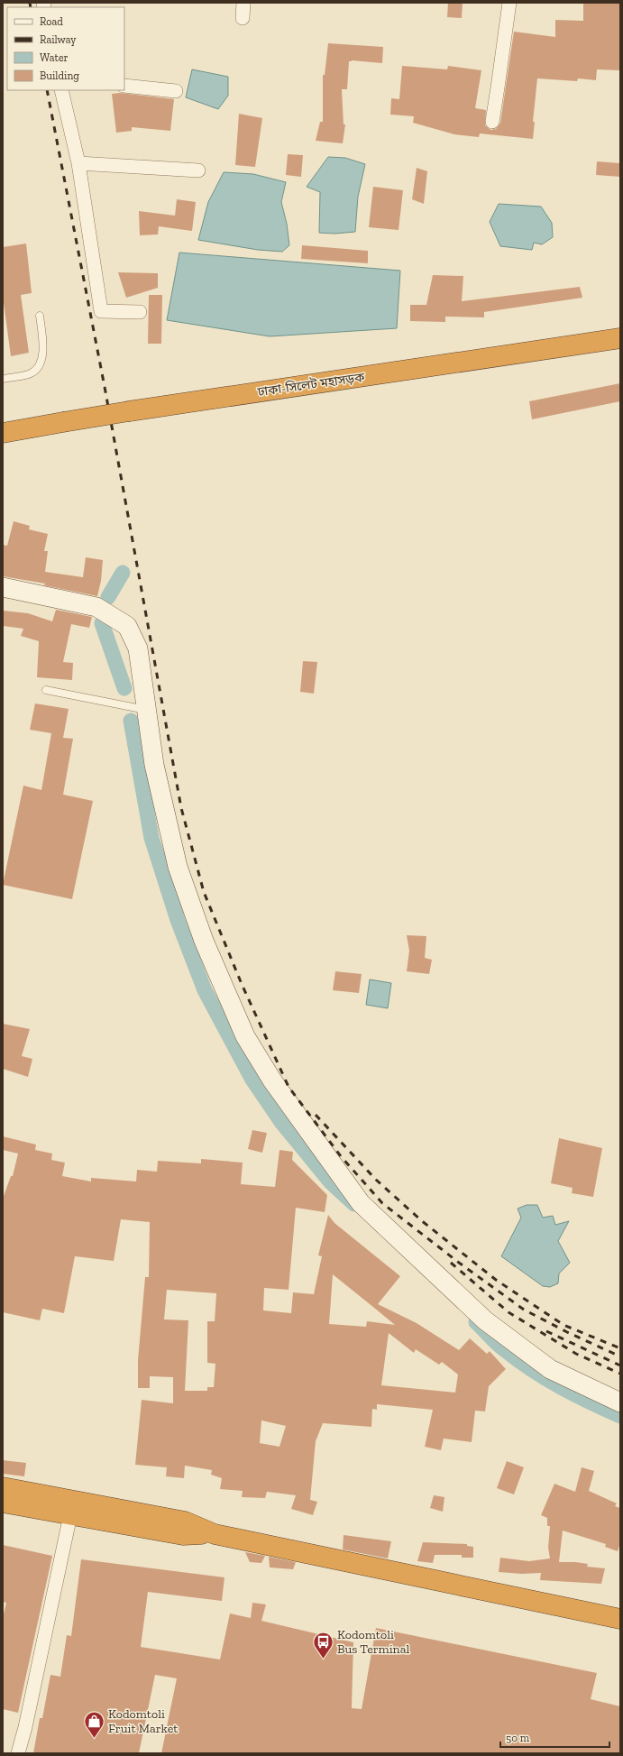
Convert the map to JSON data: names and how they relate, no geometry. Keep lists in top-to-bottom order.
{
  "streets": {
    "highway": ["ঢাকা-সিলেট মহাসড়ক"]
  },
  "places": {
    "bus stop": ["Kodomtoli Bus Terminal"],
    "shop": ["Kodomtoli Fruit Market"]
  },
  "legend": [
    "Road",
    "Railway",
    "Water",
    "Building"
  ],
  "scale_bar": "50 m"
}
